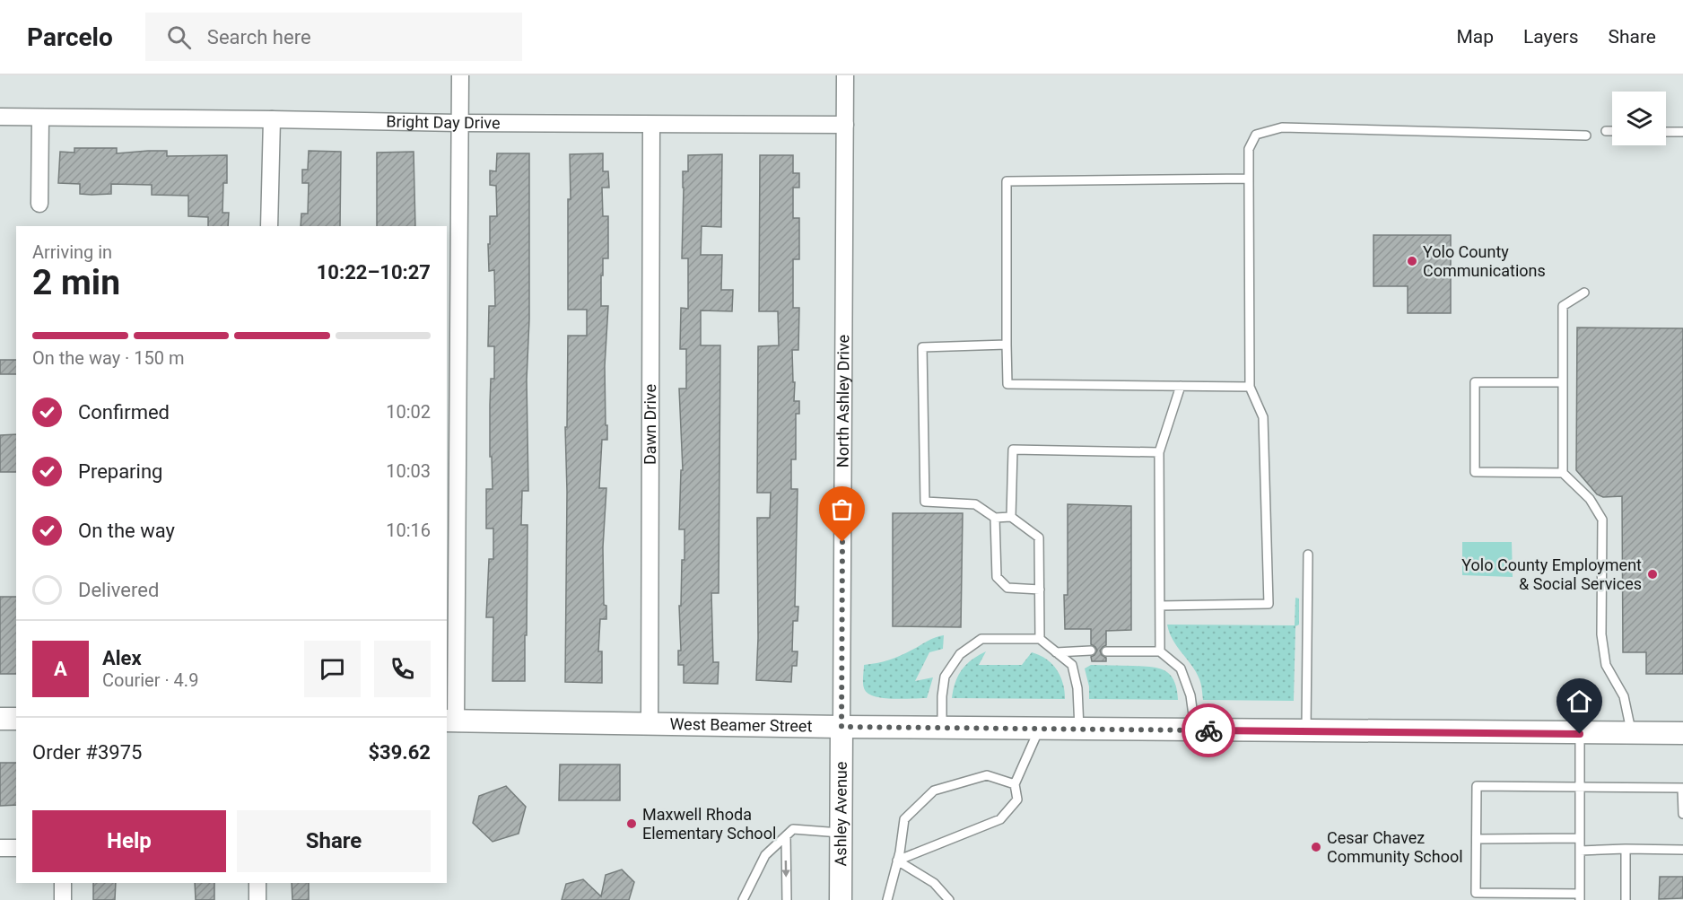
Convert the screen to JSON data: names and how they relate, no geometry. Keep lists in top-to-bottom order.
{
  "streets": {
    "street": [
      "Bright Day Drive",
      "North Ashley Drive",
      "Dawn Drive",
      "West Beamer Street",
      "Ashley Avenue"
    ]
  },
  "crossings": [
    ["Bright Day Drive", "North Ashley Drive"],
    ["Bright Day Drive", "Dawn Drive"],
    ["North Ashley Drive", "West Beamer Street"],
    ["North Ashley Drive", "Ashley Avenue"],
    ["Dawn Drive", "West Beamer Street"],
    ["West Beamer Street", "Ashley Avenue"]
  ],
  "places": [
    "Yolo County Communications",
    "Yolo County Employment & Social Services",
    "Maxwell Rhoda Elementary School",
    "Cesar Chavez Community School"
  ],
  "page": {
    "header": "Parcelo",
    "search": "Search here",
    "nav": ["Map", "Layers", "Share"],
    "heading": ["2 min", "Arriving in", "10:22–10:27"],
    "panel": [
      "Alex",
      "Courier · 4.9",
      "Order #3975",
      "$39.62"
    ],
    "bar": "On the way · 150 m",
    "list": [
      ["Confirmed", "10:02"],
      ["Preparing", "10:03"],
      ["On the way", "10:16"],
      "Delivered"
    ],
    "round": "A",
    "buttons": ["Help", "Share"]
  }
}
